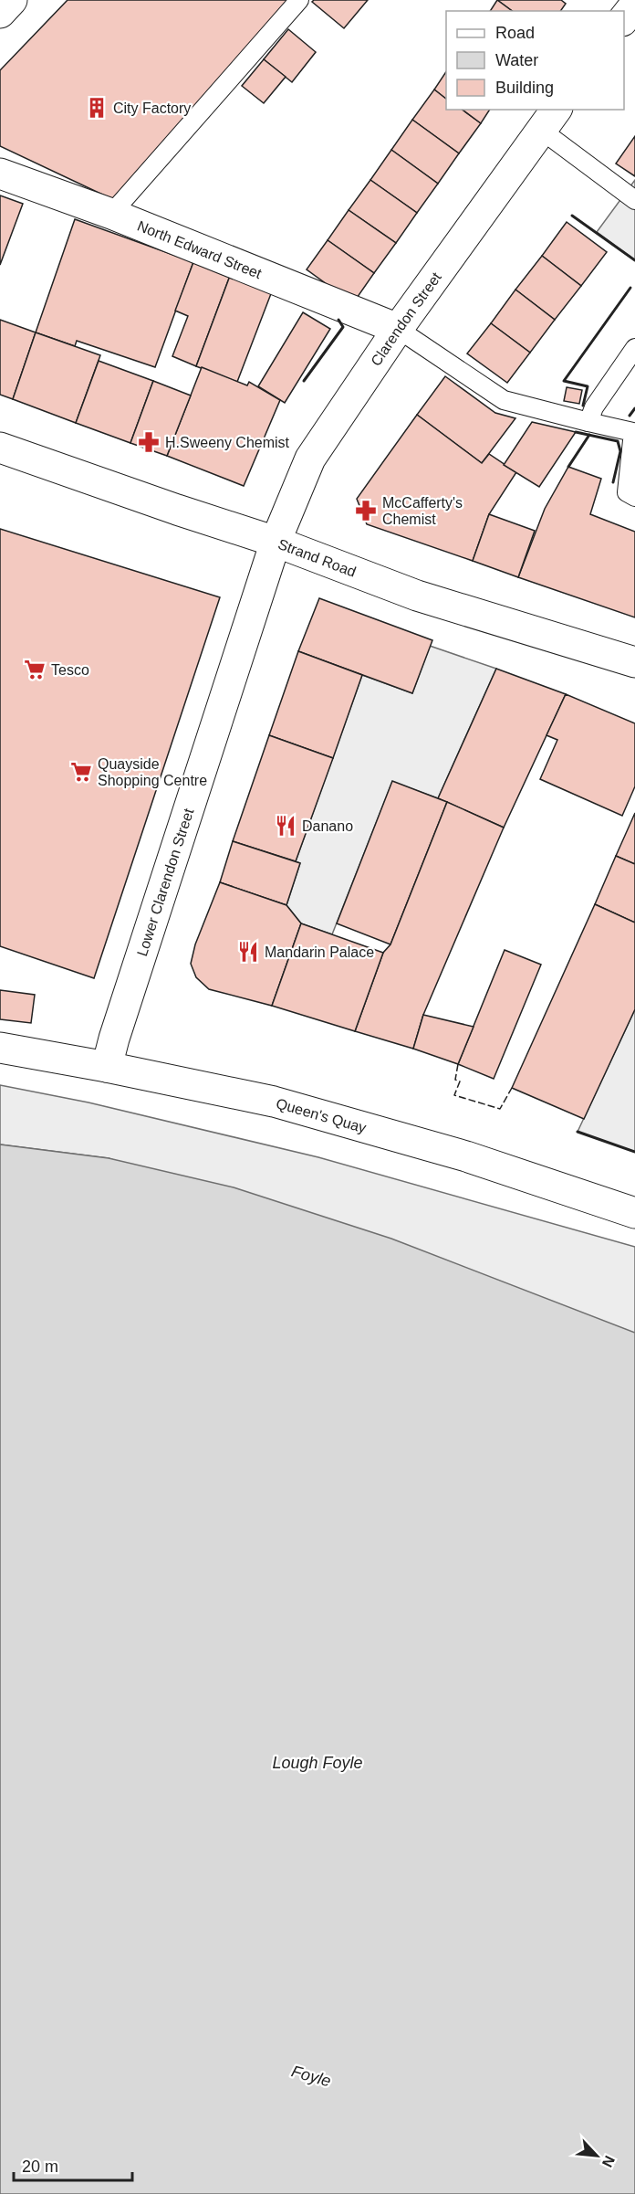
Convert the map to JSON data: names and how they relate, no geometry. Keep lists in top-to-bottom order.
{
  "streets": {
    "main road": [
      "North Edward Street",
      "Clarendon Street",
      "Strand Road",
      "Lower Clarendon Street",
      "Queen's Quay"
    ]
  },
  "crossings": [
    ["North Edward Street", "Clarendon Street"],
    ["Clarendon Street", "Strand Road"],
    ["Clarendon Street", "Lower Clarendon Street"],
    ["Strand Road", "Lower Clarendon Street"],
    ["Lower Clarendon Street", "Queen's Quay"]
  ],
  "water": ["Lough Foyle", "Foyle"],
  "places": {
    "building": ["City Factory"],
    "pharmacy": ["H.Sweeny Chemist", "McCafferty's Chemist"],
    "supermarket": ["Tesco", "Quayside Shopping Centre"],
    "restaurant": ["Danano", "Mandarin Palace"]
  },
  "legend": ["Road", "Water", "Building"],
  "scale_bar": "20 m",
  "north": "bottom right"
}
